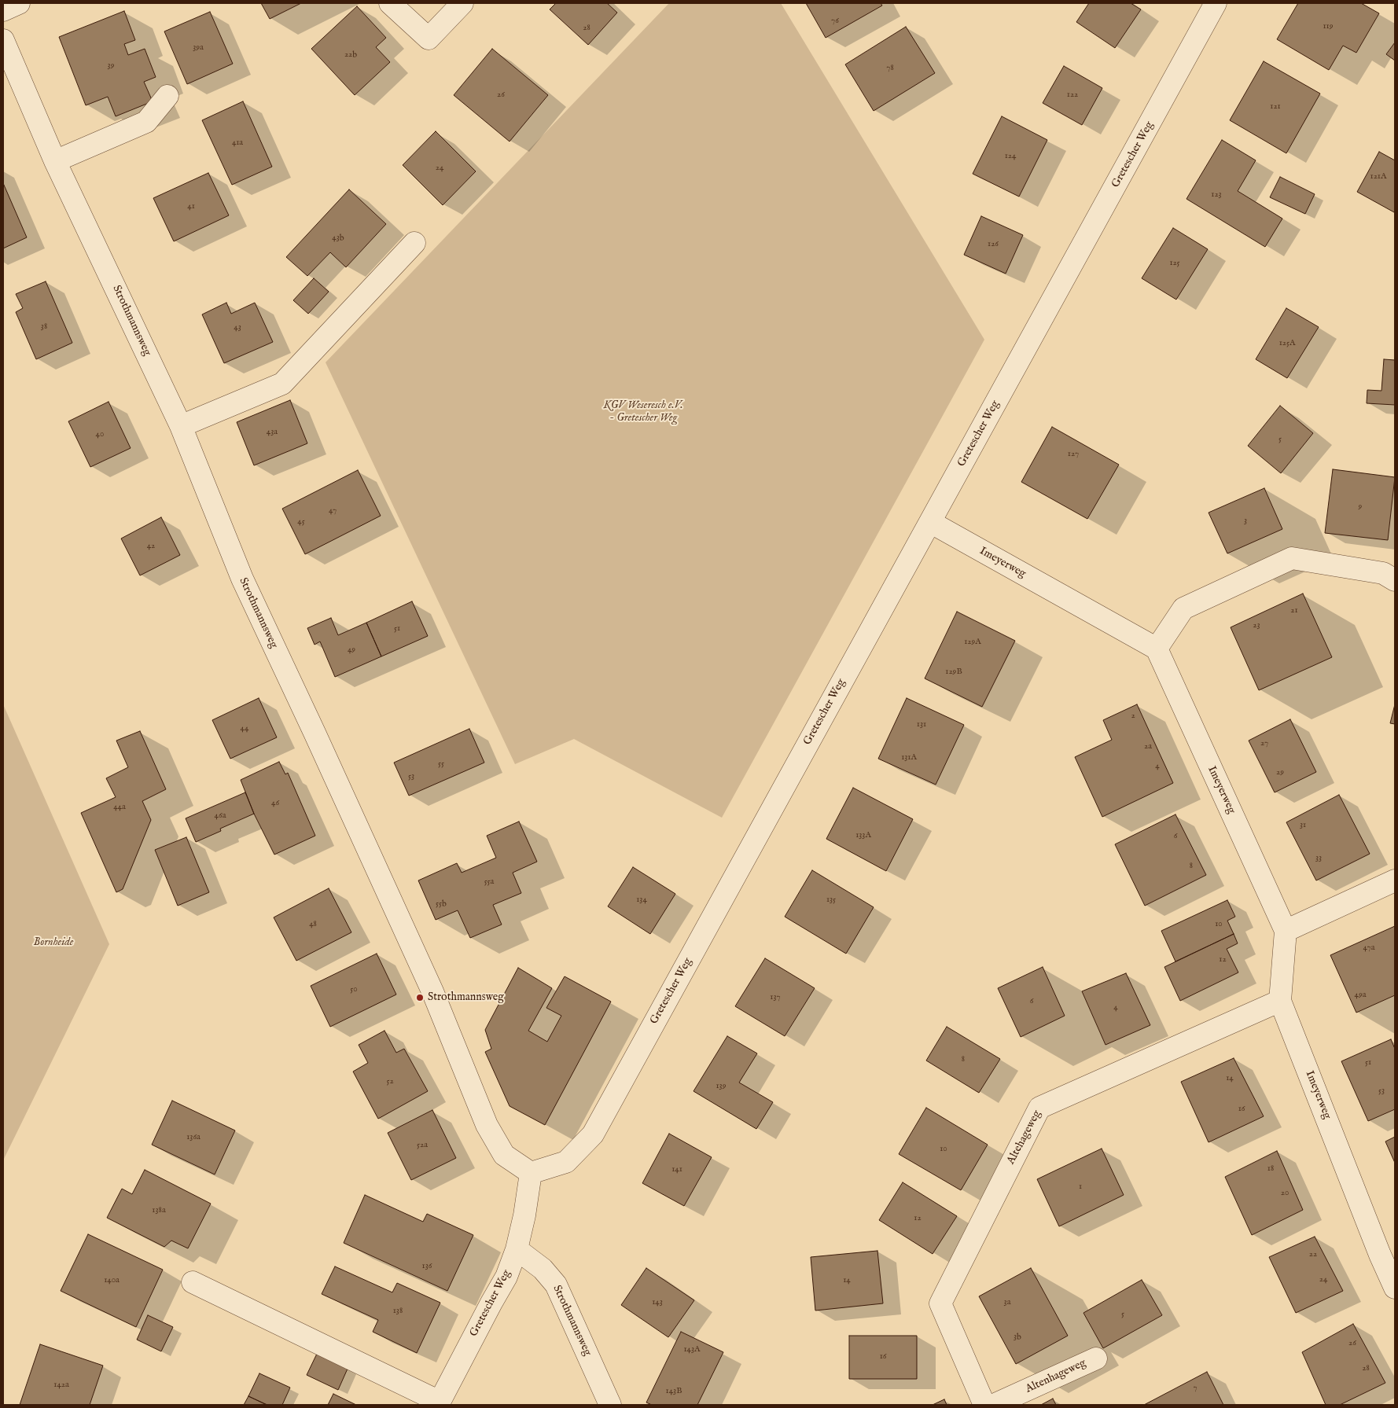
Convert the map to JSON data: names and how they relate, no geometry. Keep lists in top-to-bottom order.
{
  "streets": {
    "street": [
      "Gretescher Weg",
      "Strothmannsweg",
      "Imeyerweg",
      "Altehageweg",
      "Altenhageweg"
    ]
  },
  "crossings": [
    ["Gretescher Weg", "Strothmannsweg"],
    ["Gretescher Weg", "Imeyerweg"],
    ["Imeyerweg", "Altehageweg"]
  ],
  "parks": ["KGV Weseresch e.V. - Gretescher Weg", "Bornheide"],
  "places": ["Strothmannsweg"],
  "house_numbers": [
    "76",
    "119",
    "28",
    "39a",
    "22b",
    "39",
    "78",
    "26",
    "122",
    "121",
    "41a",
    "124",
    "24",
    "121A",
    "123",
    "41",
    "43b",
    "126",
    "125",
    "38",
    "43",
    "125A",
    "43a",
    "40",
    "5",
    "127",
    "9",
    "47",
    "3",
    "45",
    "42",
    "21",
    "23",
    "51",
    "129A",
    "49",
    "129B",
    "2",
    "131",
    "44",
    "27",
    "2a",
    "131A",
    "55",
    "4",
    "29",
    "53",
    "46",
    "44a",
    "46a",
    "31",
    "133A",
    "6",
    "33",
    "8",
    "55a",
    "134",
    "135",
    "55b",
    "48",
    "10",
    "47a",
    "12",
    "50",
    "49a",
    "137",
    "6",
    "4",
    "8",
    "51",
    "14",
    "52",
    "139",
    "53",
    "16",
    "136a",
    "52a",
    "10",
    "18",
    "141",
    "1",
    "20",
    "138a",
    "12",
    "22",
    "136",
    "24",
    "140a",
    "14",
    "143",
    "3a",
    "138",
    "5",
    "3b",
    "26",
    "143A",
    "16",
    "28",
    "142a",
    "7",
    "143B"
  ]
}
